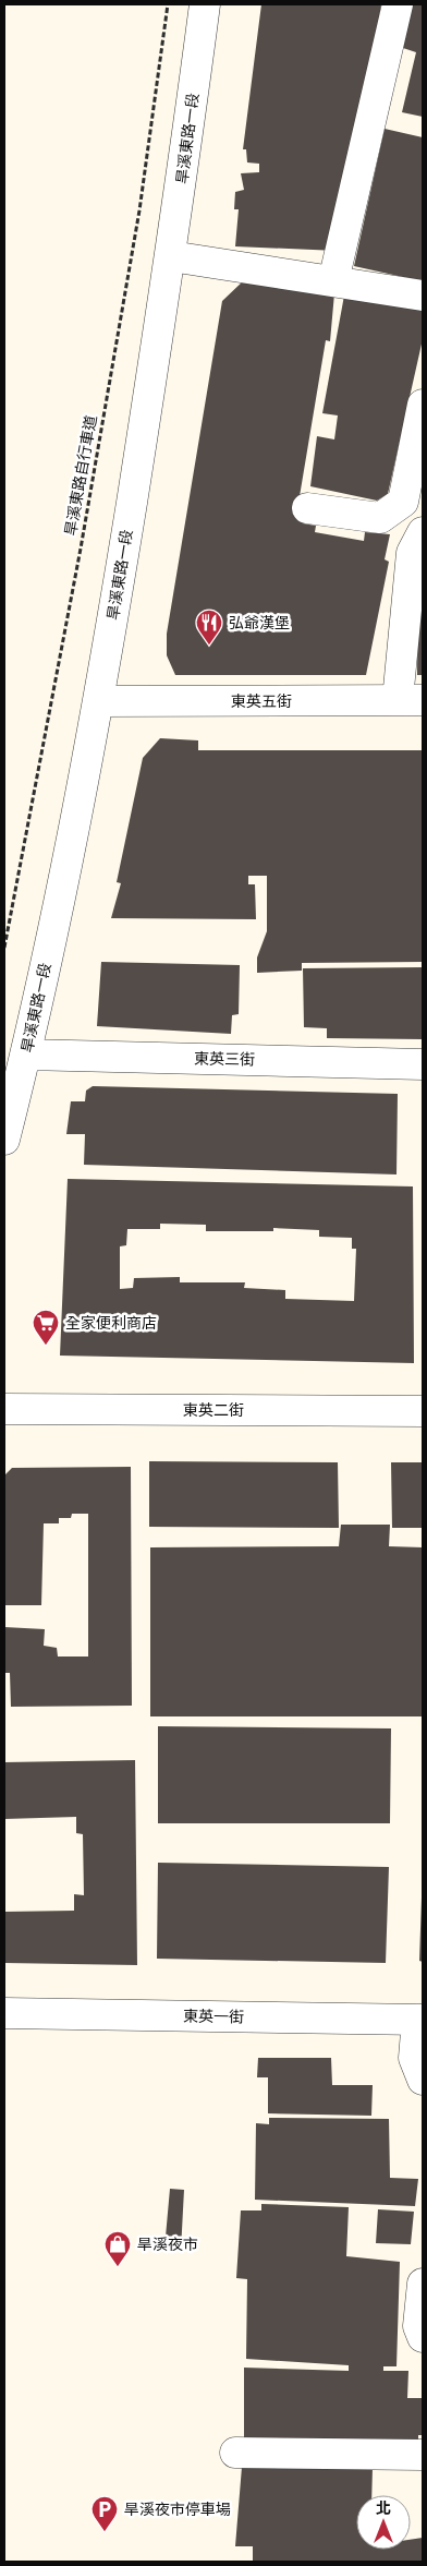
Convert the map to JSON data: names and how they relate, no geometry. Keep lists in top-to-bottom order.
{
  "streets": {
    "street": [
      "旱溪東路一段",
      "東英五街",
      "東英三街",
      "東英二街",
      "東英一街"
    ],
    "path": ["旱溪東路自行車道"]
  },
  "crossings": [
    ["旱溪東路一段", "東英五街"],
    ["旱溪東路一段", "東英三街"]
  ],
  "places": {
    "restaurant": ["弘爺漢堡"],
    "supermarket": ["全家便利商店"],
    "shop": ["旱溪夜市"],
    "parking": ["旱溪夜市停車場"]
  },
  "north": "top"
}
